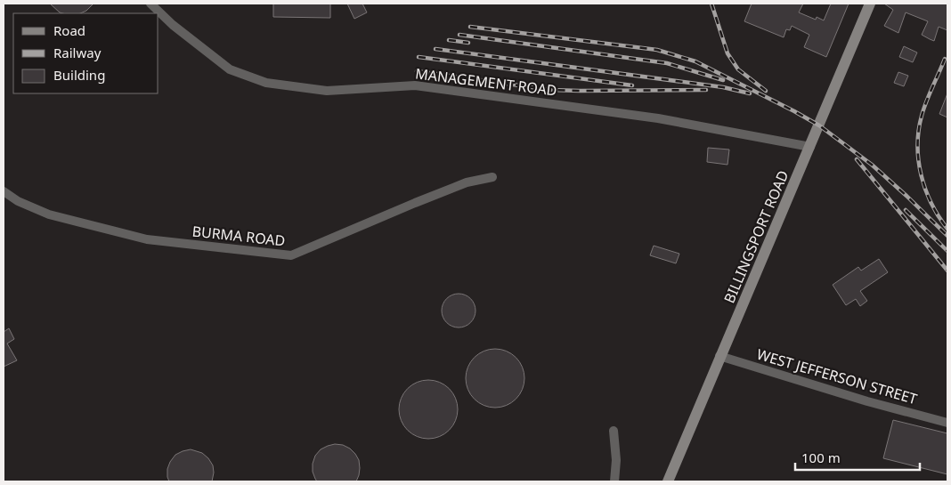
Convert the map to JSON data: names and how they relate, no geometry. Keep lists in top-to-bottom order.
{
  "streets": {
    "street": [
      "MANAGEMENT ROAD",
      "BURMA ROAD",
      "BILLINGSPORT ROAD",
      "WEST JEFFERSON STREET"
    ]
  },
  "crossings": [
    ["MANAGEMENT ROAD", "BILLINGSPORT ROAD"],
    ["BILLINGSPORT ROAD", "WEST JEFFERSON STREET"]
  ],
  "legend": ["Road", "Railway", "Building"],
  "scale_bar": "100 m"
}
